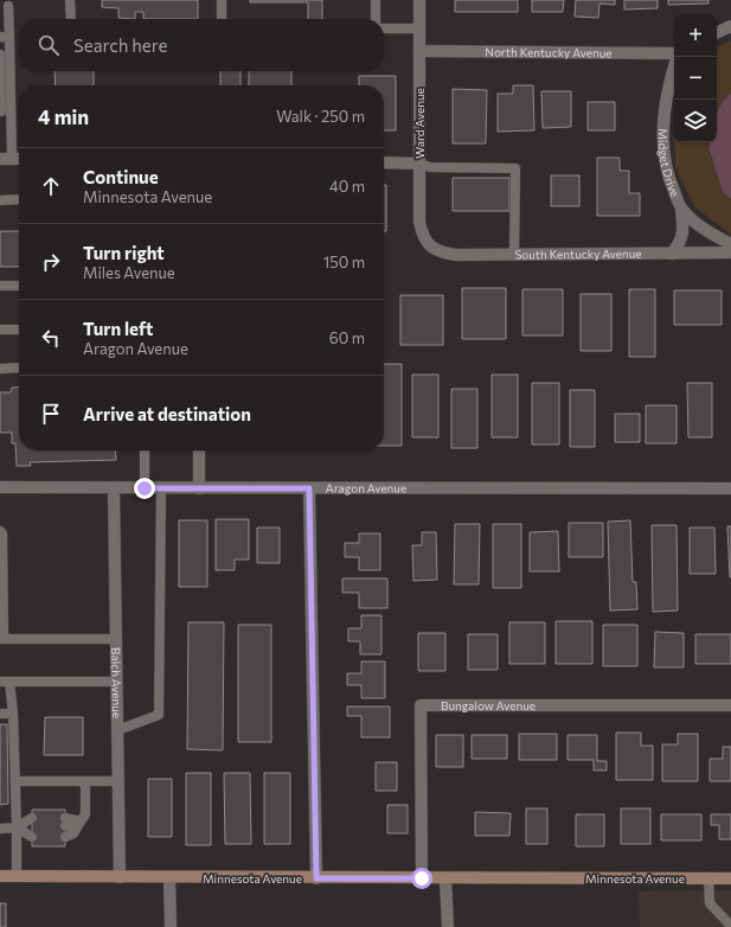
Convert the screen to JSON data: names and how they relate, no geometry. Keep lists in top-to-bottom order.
{
  "streets": {
    "street": [
      "North Kentucky Avenue",
      "Ward Avenue",
      "Midget Drive",
      "South Kentucky Avenue",
      "Aragon Avenue",
      "Balch Avenue",
      "Bungalow Avenue",
      "Minnesota Avenue"
    ]
  },
  "crossings": [
    ["North Kentucky Avenue", "Ward Avenue"],
    ["Ward Avenue", "South Kentucky Avenue"],
    ["Aragon Avenue", "Balch Avenue"],
    ["Balch Avenue", "Minnesota Avenue"],
    ["Bungalow Avenue", "Minnesota Avenue"]
  ],
  "page": {
    "map_buttons": ["+", "−"],
    "search": "Search here",
    "heading": ["4 min", "Walk · 250 m"],
    "list": [
      ["Continue", "Minnesota Avenue", "40 m"],
      ["Turn right", "Miles Avenue", "150 m"],
      ["Turn left", "Aragon Avenue", "60 m"],
      "Arrive at destination"
    ]
  }
}
